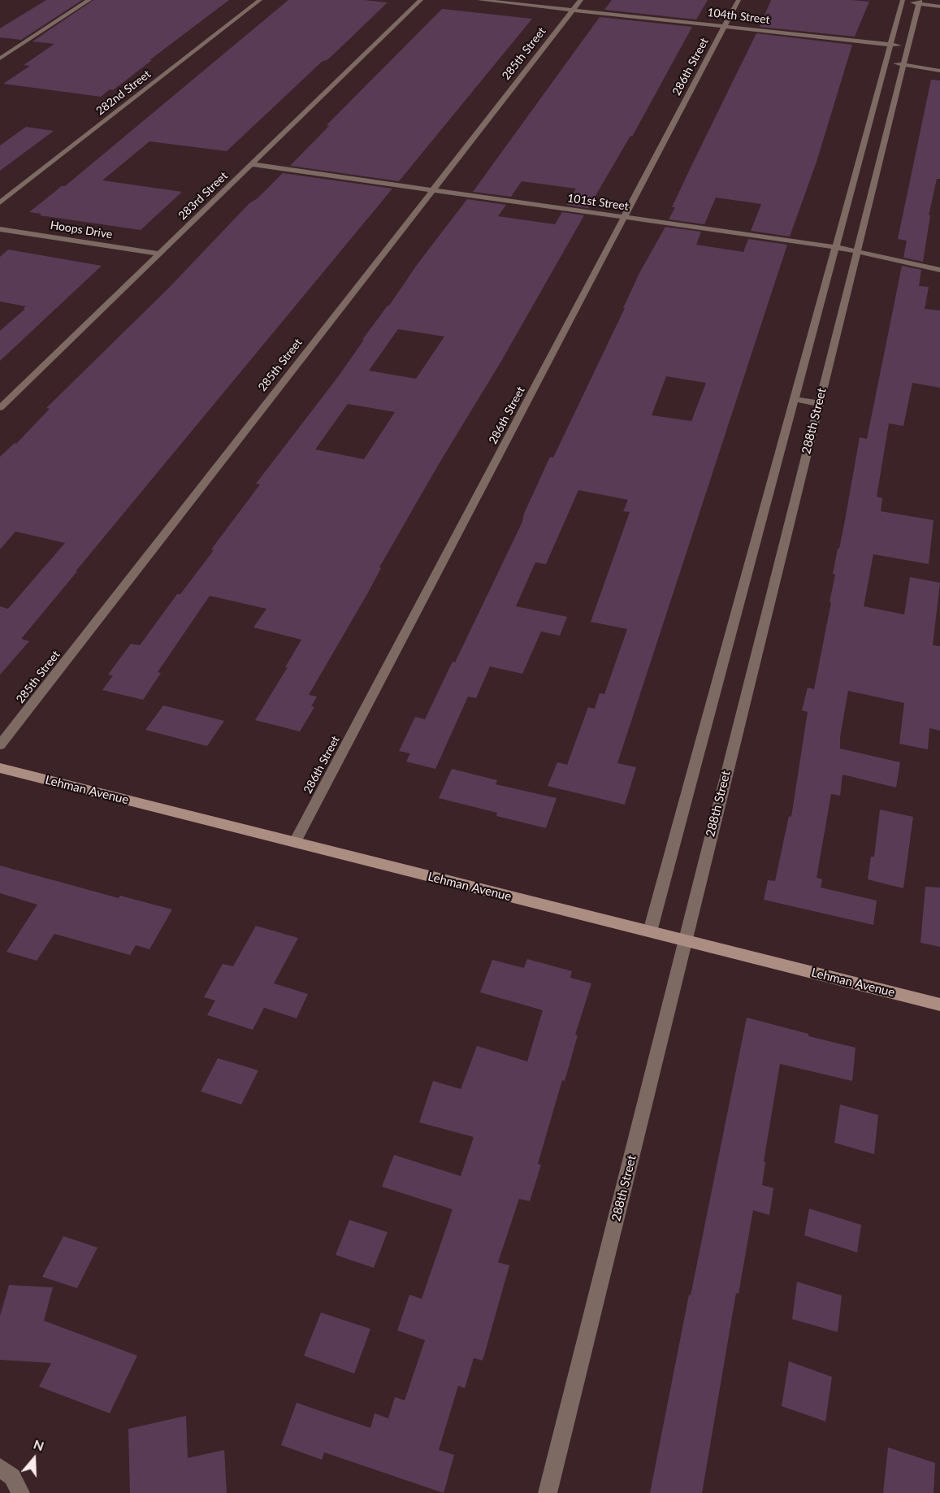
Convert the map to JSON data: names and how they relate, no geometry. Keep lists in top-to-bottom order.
{
  "streets": {
    "street": [
      "104th Street",
      "285th Street",
      "286th Street",
      "282nd Street",
      "283rd Street",
      "101st Street",
      "Hoops Drive",
      "288th Street",
      "Lehman Avenue"
    ]
  },
  "crossings": [
    ["104th Street", "285th Street"],
    ["104th Street", "286th Street"],
    ["104th Street", "288th Street"],
    ["285th Street", "101st Street"],
    ["286th Street", "101st Street"],
    ["286th Street", "Lehman Avenue"],
    ["283rd Street", "101st Street"],
    ["283rd Street", "Hoops Drive"],
    ["101st Street", "288th Street"],
    ["288th Street", "Lehman Avenue"]
  ],
  "north": "top"
}
